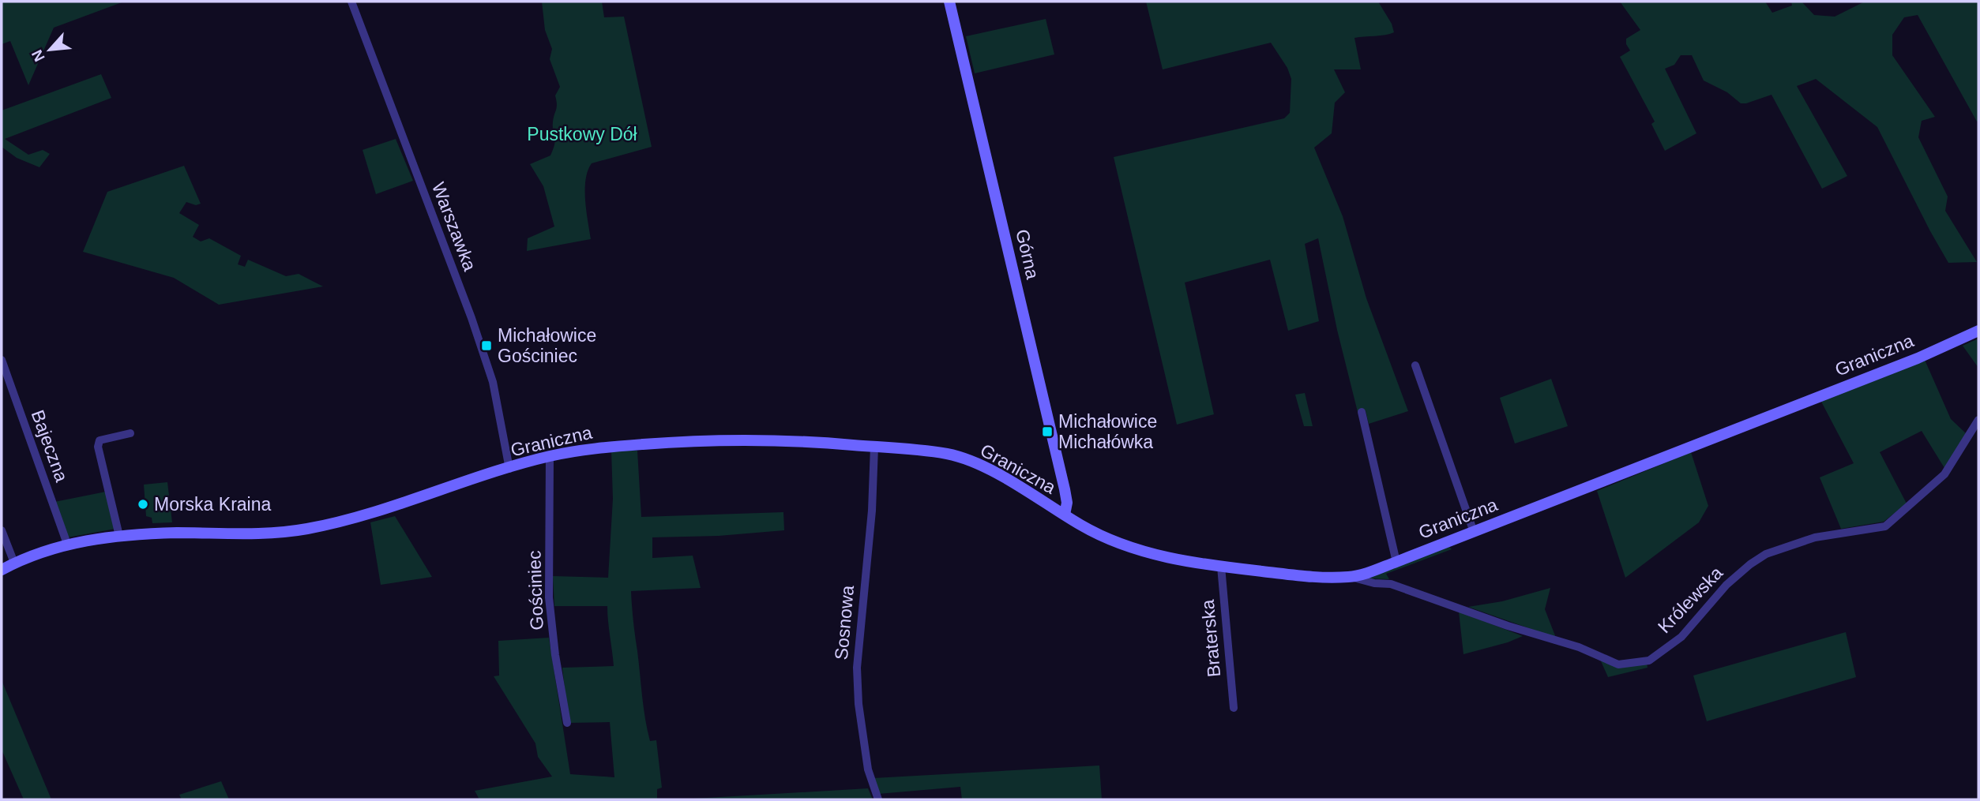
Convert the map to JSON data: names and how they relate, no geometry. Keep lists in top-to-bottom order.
{
  "streets": {
    "street": [
      "Warszawka",
      "Górna",
      "Graniczna",
      "Bajeczna",
      "Gościniec",
      "Królewska",
      "Sosnowa",
      "Braterska"
    ]
  },
  "crossings": [
    ["Warszawka", "Graniczna"],
    ["Górna", "Graniczna"],
    ["Graniczna", "Bajeczna"],
    ["Graniczna", "Gościniec"],
    ["Graniczna", "Królewska"],
    ["Graniczna", "Sosnowa"],
    ["Graniczna", "Braterska"]
  ],
  "parks": ["Pustkowy Dół"],
  "places": {
    "transit": ["Michałowice Gościniec", "Michałowice Michałówka"],
    "other": ["Morska Kraina"]
  },
  "north": "bottom left"
}
